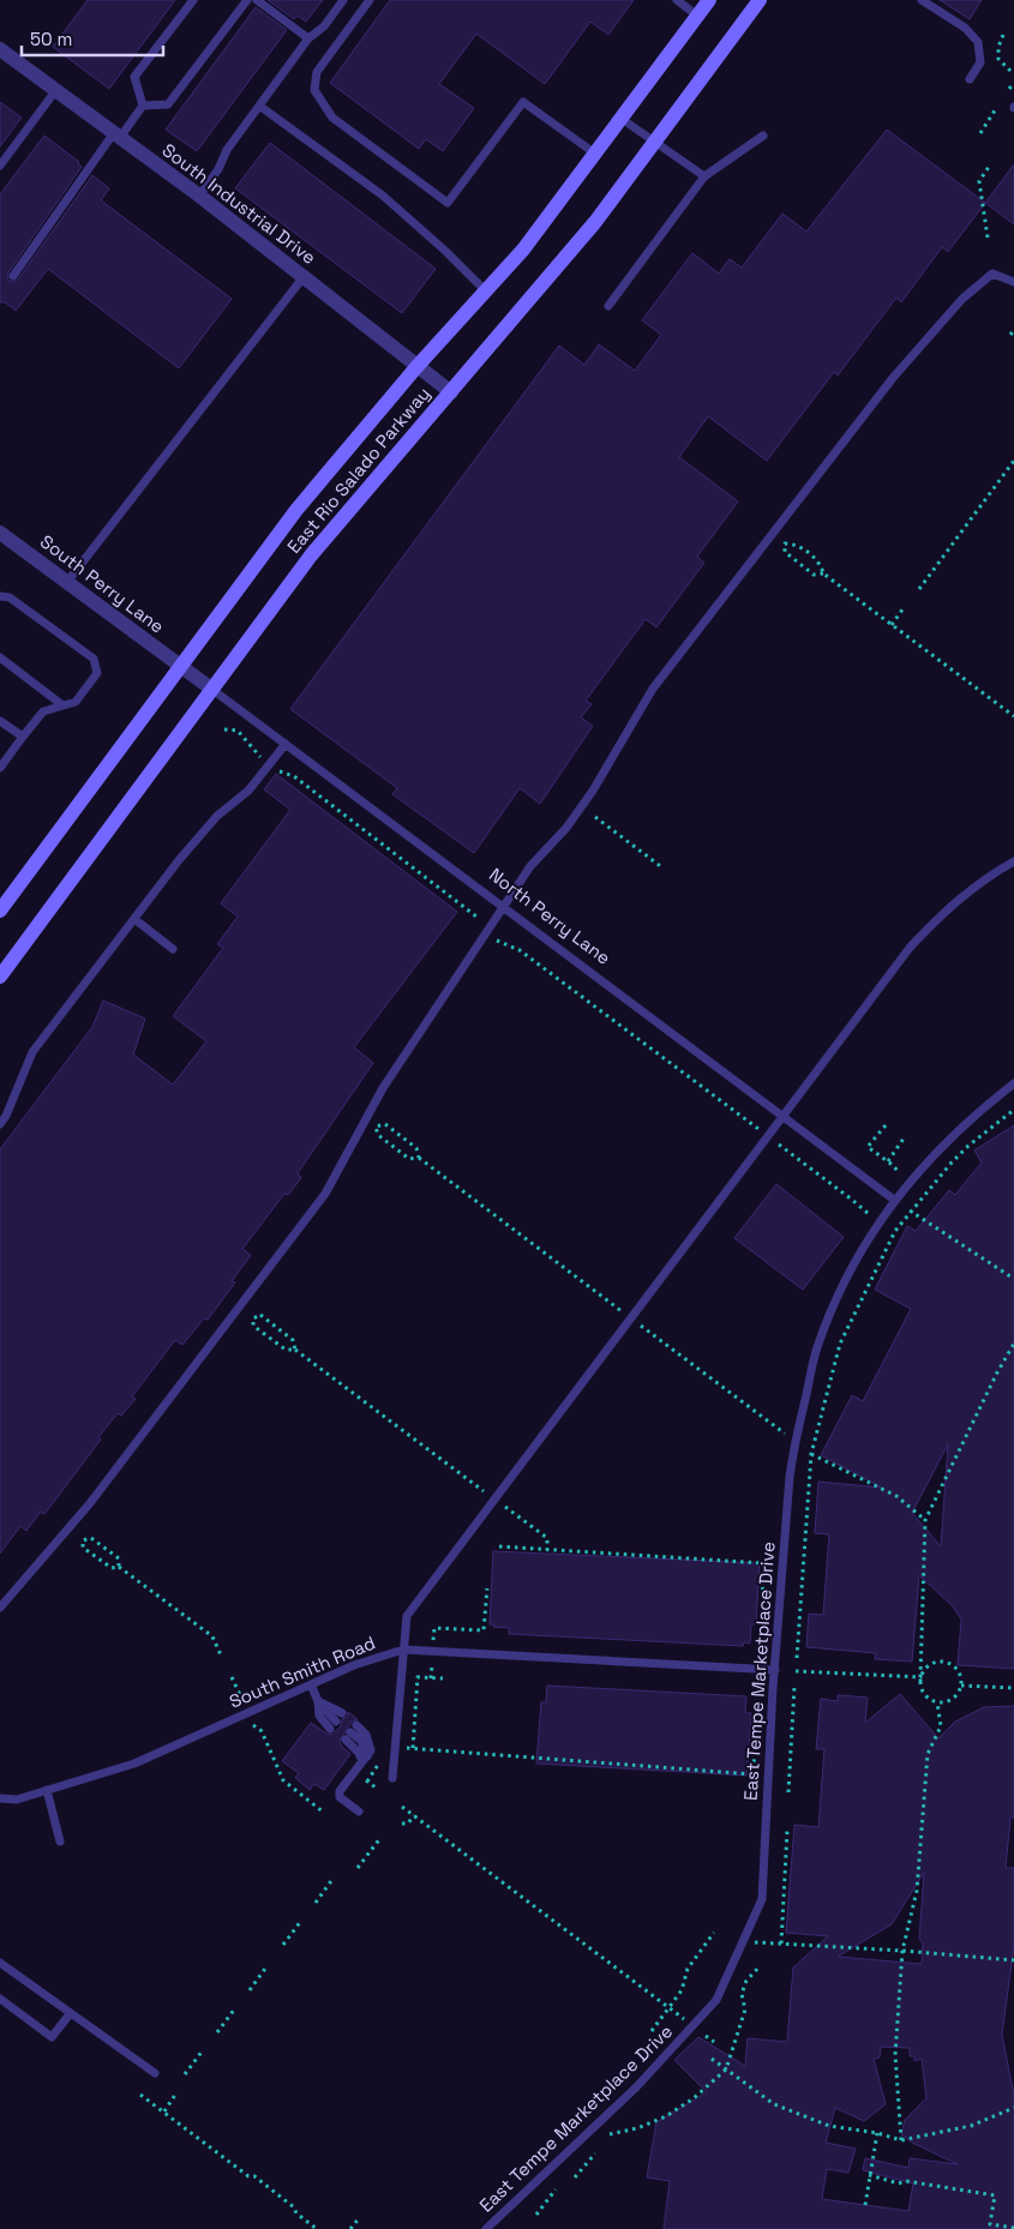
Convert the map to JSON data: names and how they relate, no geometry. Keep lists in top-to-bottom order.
{
  "streets": {
    "main road": ["East Rio Salado Parkway"],
    "street": ["South Industrial Drive", "South Perry Lane", "North Perry Lane"],
    "lane": ["East Tempe Marketplace Drive", "South Smith Road"]
  },
  "crossings": [
    ["South Industrial Drive", "East Rio Salado Parkway"],
    ["East Rio Salado Parkway", "South Perry Lane"],
    ["East Rio Salado Parkway", "North Perry Lane"],
    ["South Perry Lane", "North Perry Lane"],
    ["North Perry Lane", "East Tempe Marketplace Drive"],
    ["East Tempe Marketplace Drive", "South Smith Road"]
  ],
  "scale_bar": "50 m"
}
